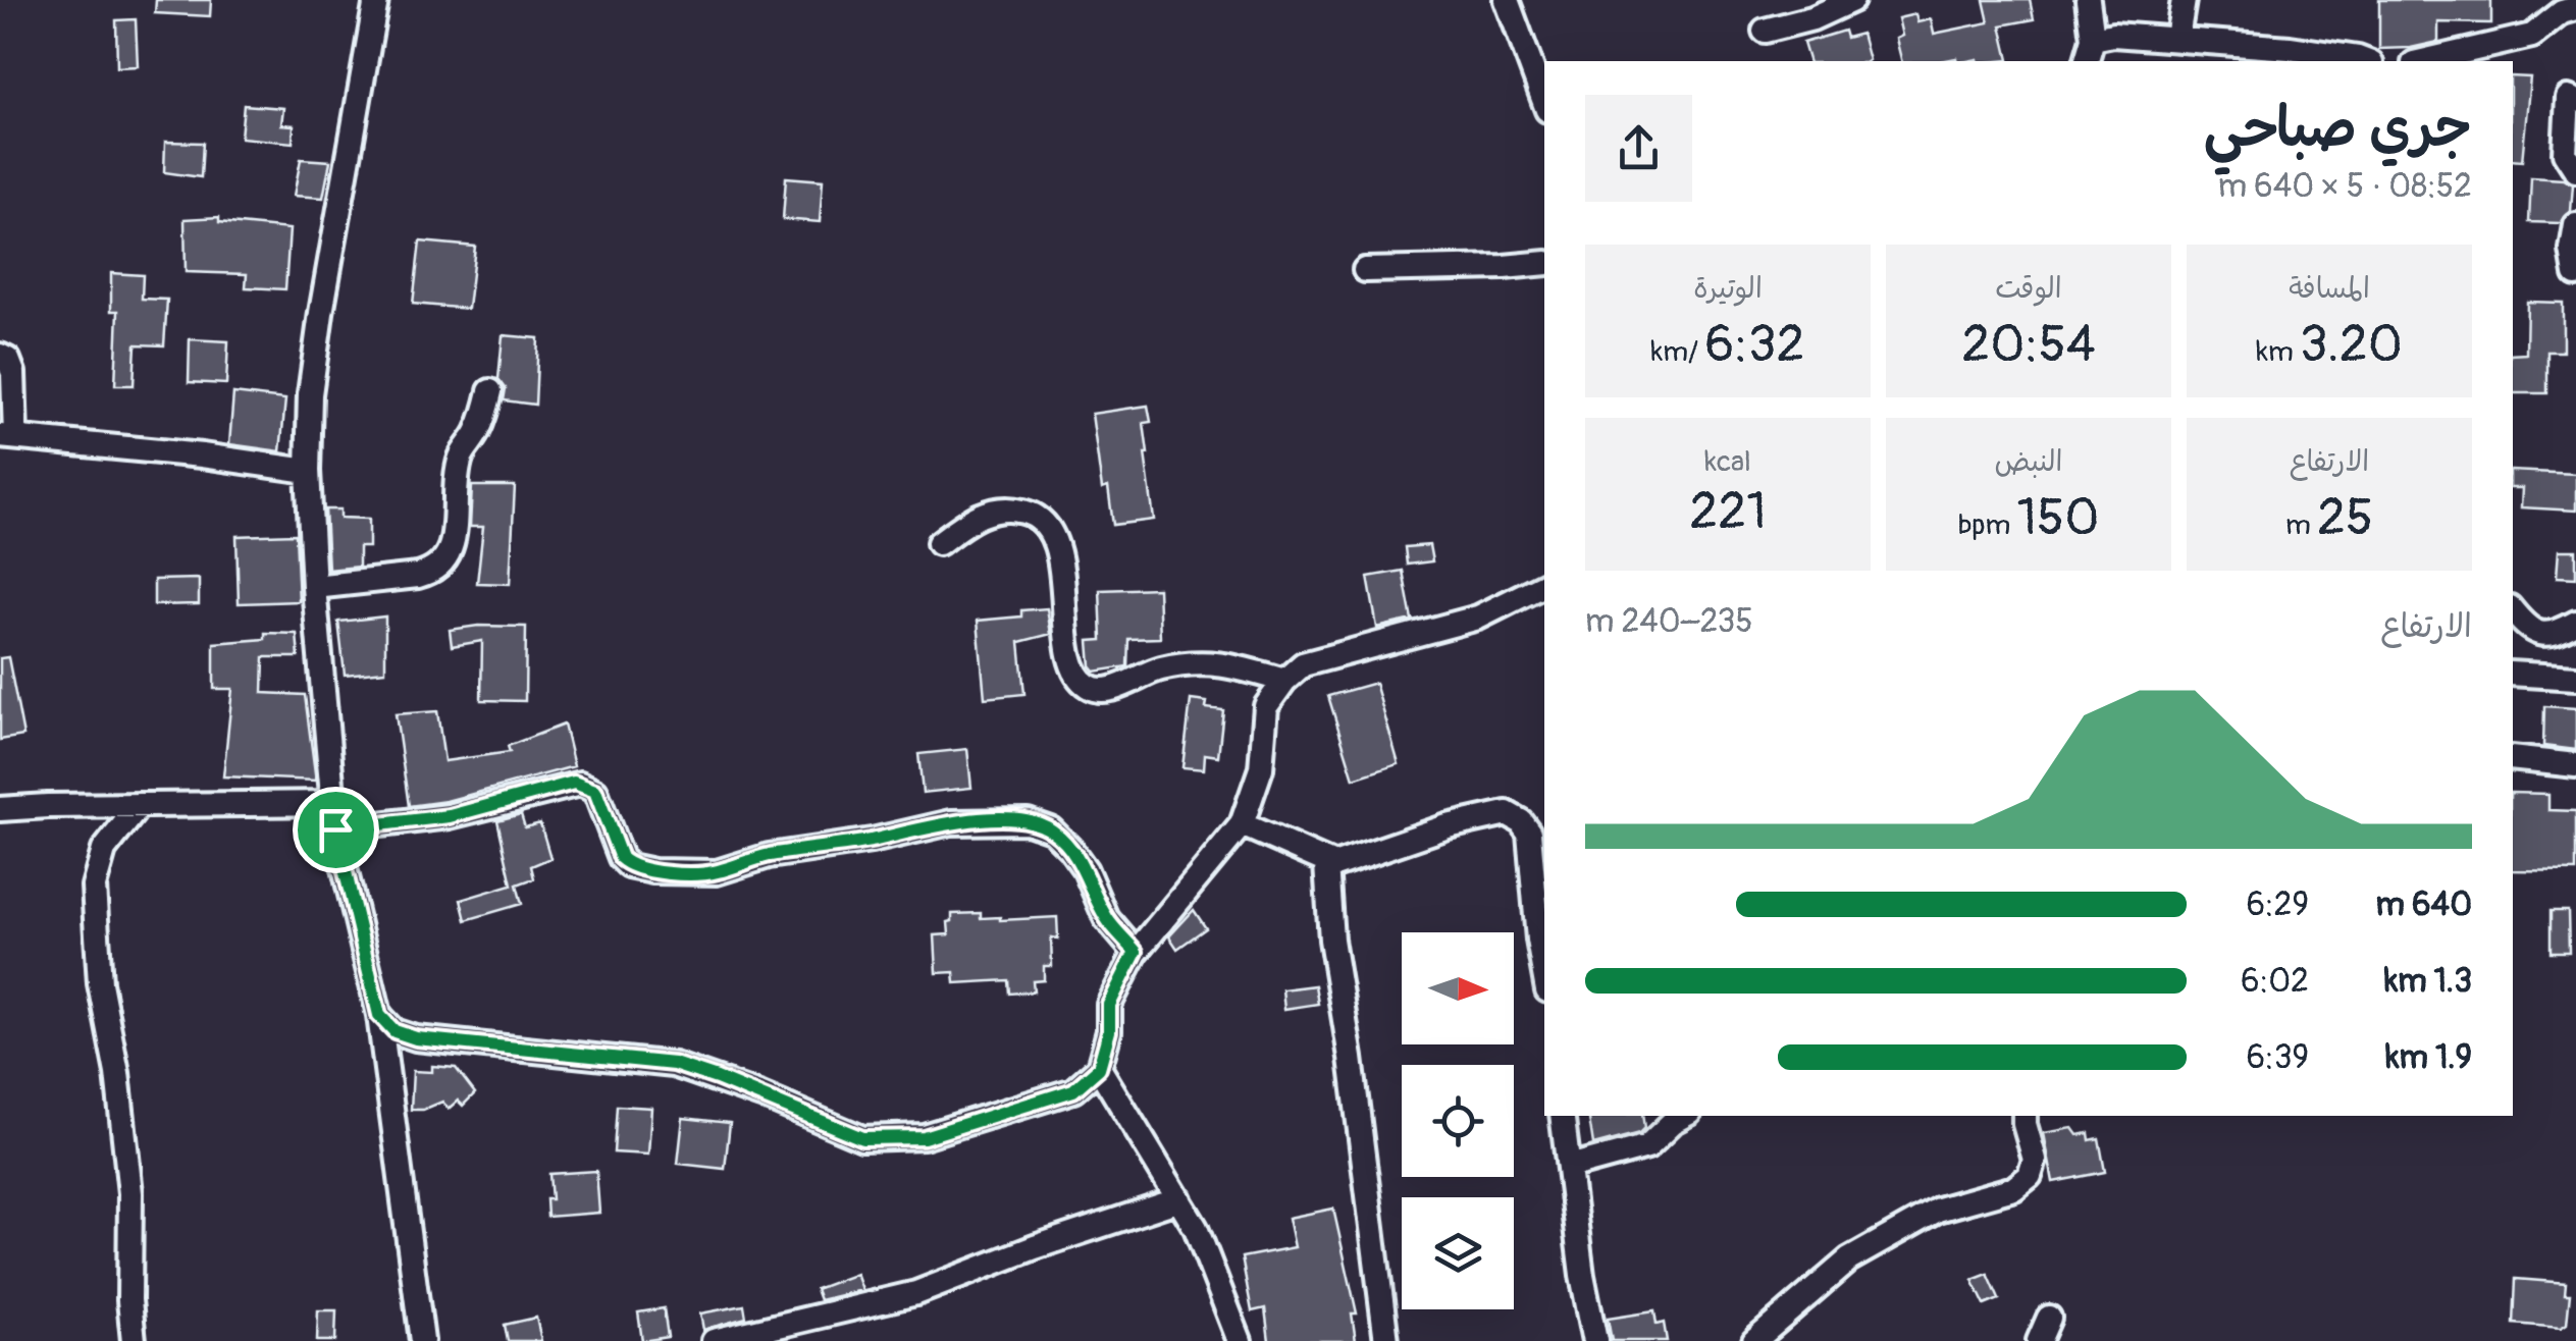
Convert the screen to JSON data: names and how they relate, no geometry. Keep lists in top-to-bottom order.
{
  "north": "right",
  "page": {
    "heading": ["جري صباحي", "08:52 · 5 × 640 m"],
    "stats": [
      ["المسافة", "3.20 km"],
      ["الوقت", "20:54"],
      ["الوتيرة", "6:32 /km"],
      ["الارتفاع", "25 m"],
      ["النبض", "150 bpm"],
      ["kcal", "221"]
    ],
    "chart": ["الارتفاع", "235–240 m"],
    "list": [
      {
        "name": "640 m",
        "note": "6:29"
      },
      {
        "name": "1.3 km",
        "note": "6:02"
      },
      {
        "name": "1.9 km",
        "note": "6:39"
      }
    ]
  }
}
